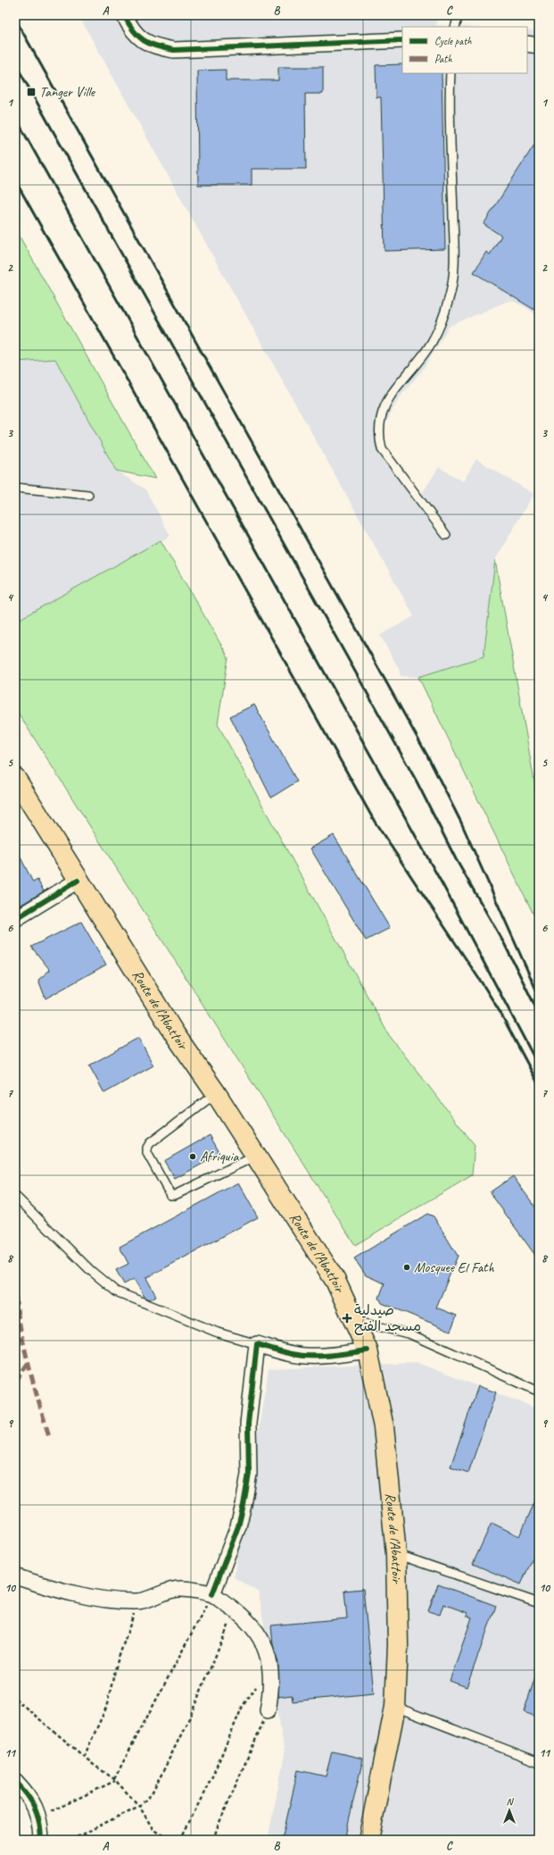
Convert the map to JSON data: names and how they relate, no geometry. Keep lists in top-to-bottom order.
{
  "streets": {
    "main road": ["Route de l’Abattoir"]
  },
  "places": {
    "transit": ["Tanger Ville"],
    "other": ["Afriquia", "Mosquee El Fath"],
    "health": ["صيدلية مسجد الفتح"]
  },
  "legend": ["Cycle path", "Path"],
  "north": "top",
  "grid": {
    "columns": ["A", "B", "C"],
    "rows": [
      "1",
      "2",
      "3",
      "4",
      "5",
      "6",
      "7",
      "8",
      "9",
      "10",
      "11"
    ]
  }
}
